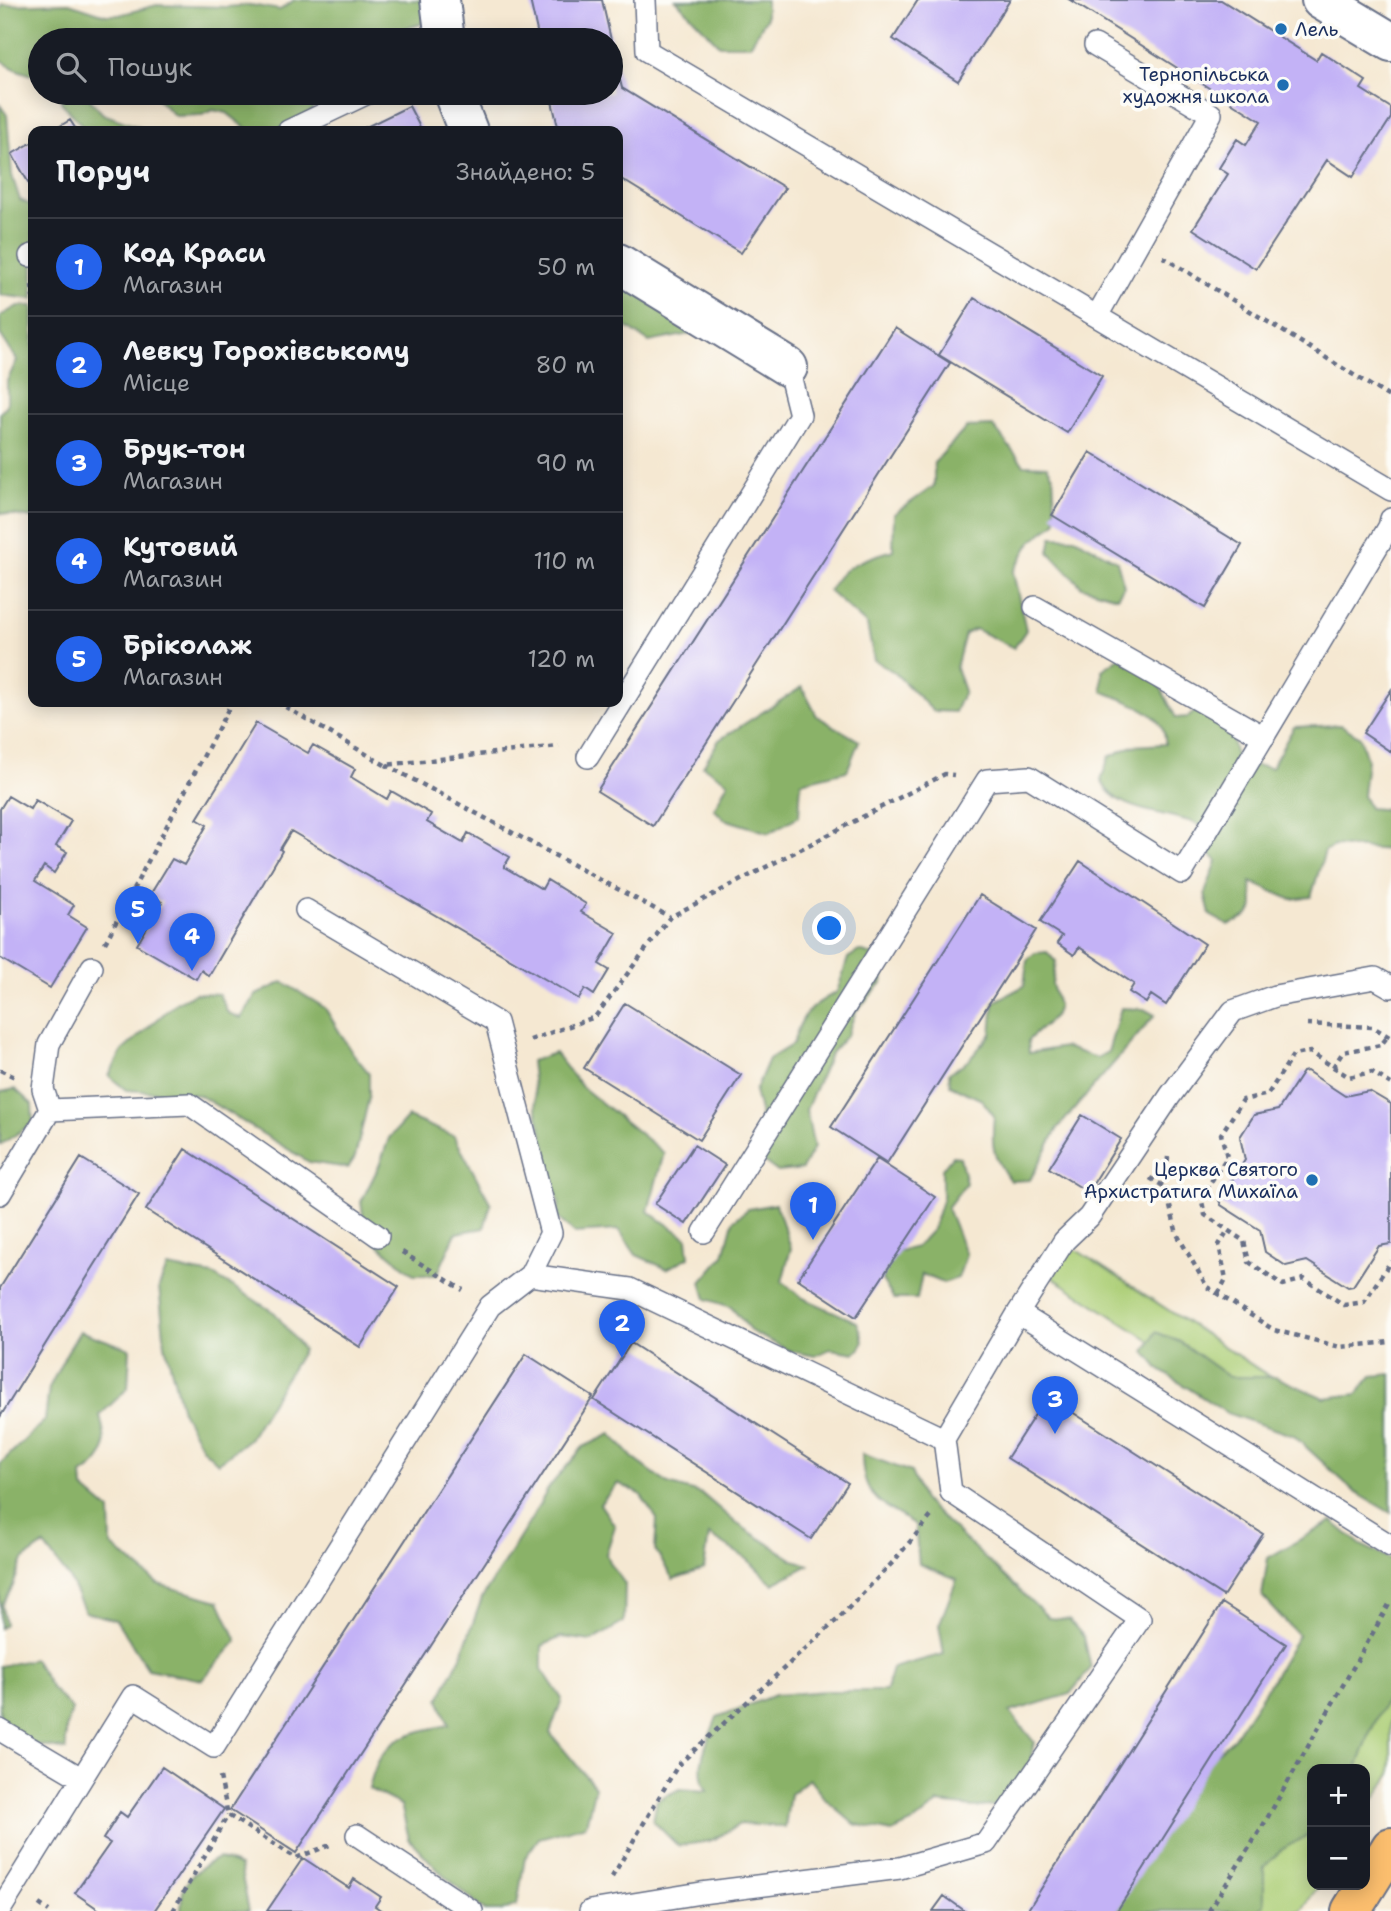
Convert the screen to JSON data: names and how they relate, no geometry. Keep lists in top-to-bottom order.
{
  "places": ["Лель", "Тернопільська художня школа", "Церква Святого Архистратига Михаїла"],
  "page": {
    "search": "Пошук",
    "heading": ["Поруч", "Знайдено: 5"],
    "list": [
      {
        "mark": "1",
        "name": "Код Краси",
        "note": "Магазин",
        "value": "50 m"
      },
      {
        "mark": "2",
        "name": "Левку Горохівському",
        "note": "Місце",
        "value": "80 m"
      },
      {
        "mark": "3",
        "name": "Брук-тон",
        "note": "Магазин",
        "value": "90 m"
      },
      {
        "mark": "4",
        "name": "Кутовий",
        "note": "Магазин",
        "value": "110 m"
      },
      {
        "mark": "5",
        "name": "Бріколаж",
        "note": "Магазин",
        "value": "120 m"
      }
    ],
    "pins": [
      "5",
      "4",
      "1",
      "2",
      "3"
    ],
    "map_buttons": ["+", "−"]
  }
}
